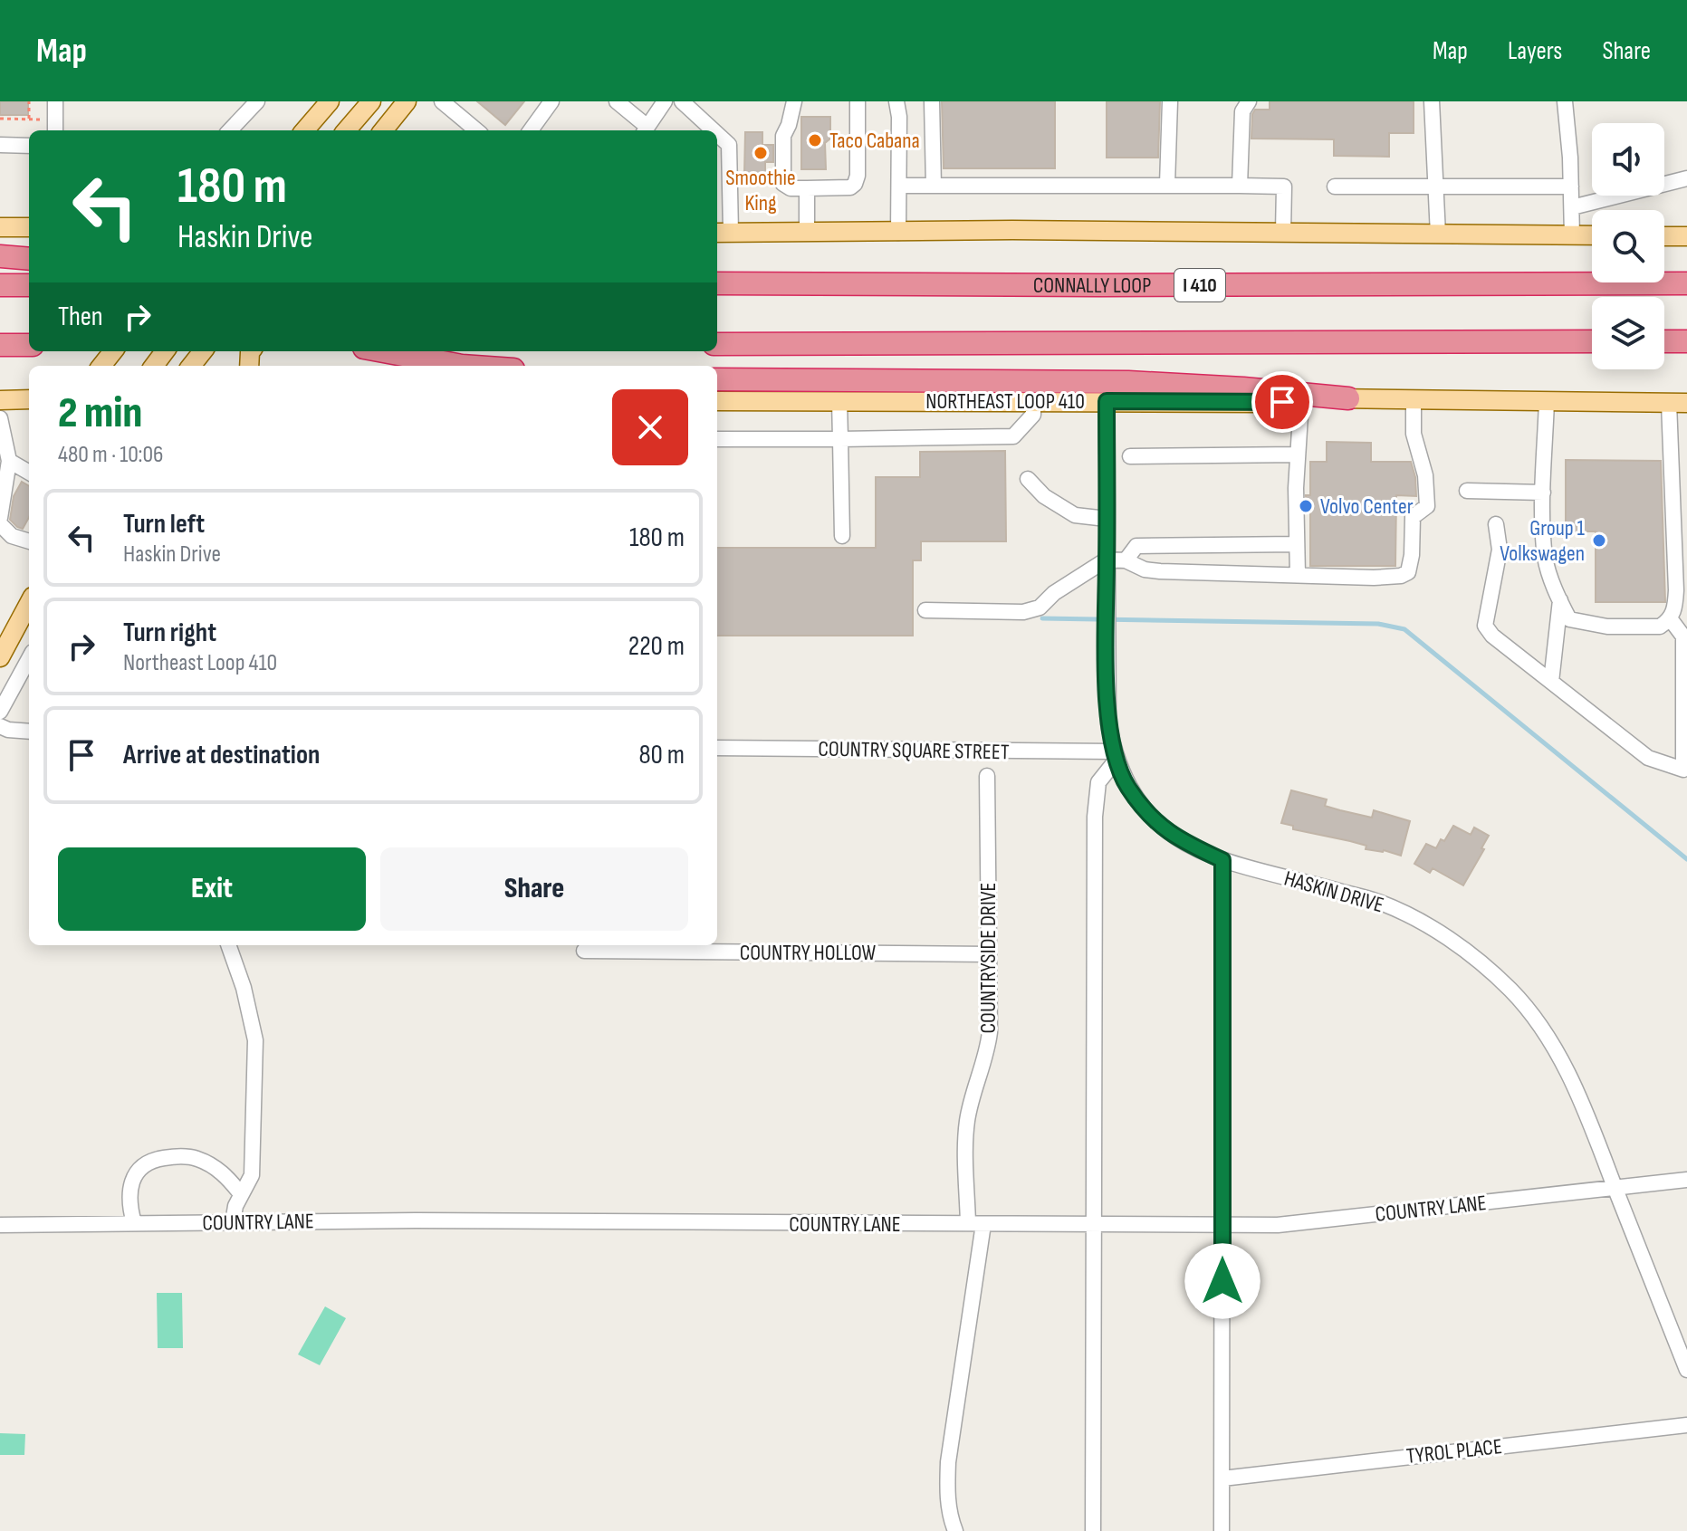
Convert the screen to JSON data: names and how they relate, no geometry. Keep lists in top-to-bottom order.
{
  "streets": {
    "highway": ["CONNALLY LOOP", "I 410"],
    "main road": ["NORTHEAST LOOP 410"],
    "street": [
      "COUNTRY SQUARE STREET",
      "HASKIN DRIVE",
      "COUNTRY HOLLOW",
      "COUNTRYSIDE DRIVE",
      "COUNTRY LANE",
      "TYROL PLACE"
    ]
  },
  "crossings": [
    ["NORTHEAST LOOP 410", "HASKIN DRIVE"],
    ["COUNTRY SQUARE STREET", "HASKIN DRIVE"],
    ["HASKIN DRIVE", "COUNTRY LANE"],
    ["COUNTRY HOLLOW", "COUNTRYSIDE DRIVE"],
    ["COUNTRYSIDE DRIVE", "COUNTRY LANE"]
  ],
  "places": [
    "Taco Cabana",
    "Smoothie King",
    "Volvo Center",
    "Group 1 Volkswagen"
  ],
  "page": {
    "header": "Map",
    "nav": ["Map", "Layers", "Share"],
    "turn": ["180 m", "Haskin Drive"],
    "then": "Then",
    "heading": ["2 min", "480 m · 10:06"],
    "list": [
      {
        "name": "Turn left",
        "note": "Haskin Drive",
        "value": "180 m"
      },
      {
        "name": "Turn right",
        "note": "Northeast Loop 410",
        "value": "220 m"
      },
      {
        "name": "Arrive at destination",
        "value": "80 m"
      }
    ],
    "buttons": ["Exit", "Share"]
  }
}
